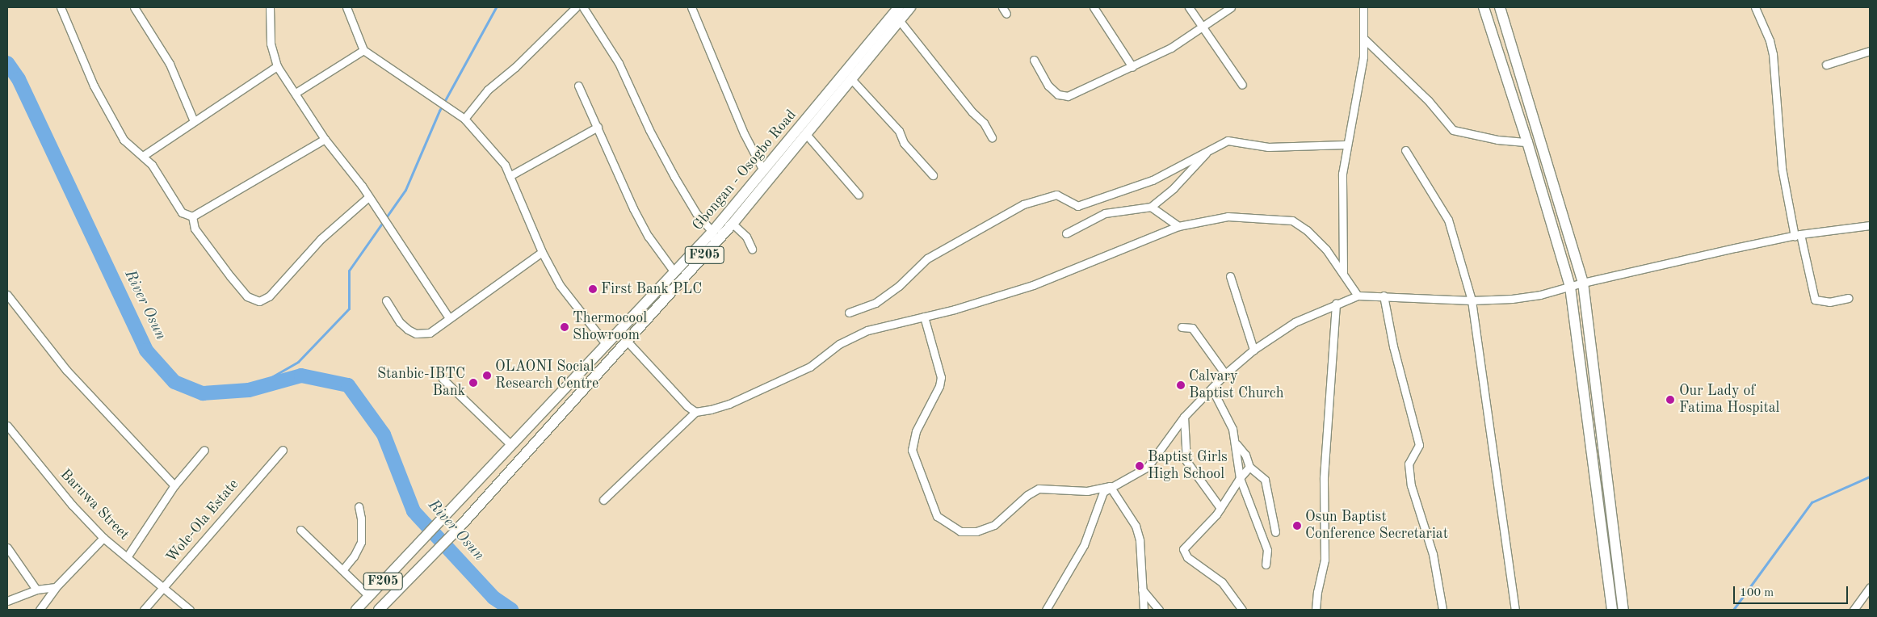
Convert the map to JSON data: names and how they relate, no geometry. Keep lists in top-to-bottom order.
{
  "streets": {
    "main road": ["Gbongan - Osogbo Road", "F205"],
    "street": ["Baruwa Street", "Wole-Ola Estate"]
  },
  "crossings": [
    ["Baruwa Street", "Wole-Ola Estate"]
  ],
  "water": ["River Osun"],
  "places": [
    "First Bank PLC",
    "Thermocool Showroom",
    "OLAONI Social Research Centre",
    "Stanbic-IBTC Bank",
    "Calvary Baptist Church",
    "Our Lady of Fatima Hospital",
    "Baptist Girls High School",
    "Osun Baptist Conference Secretariat"
  ],
  "scale_bar": "100 m"
}
